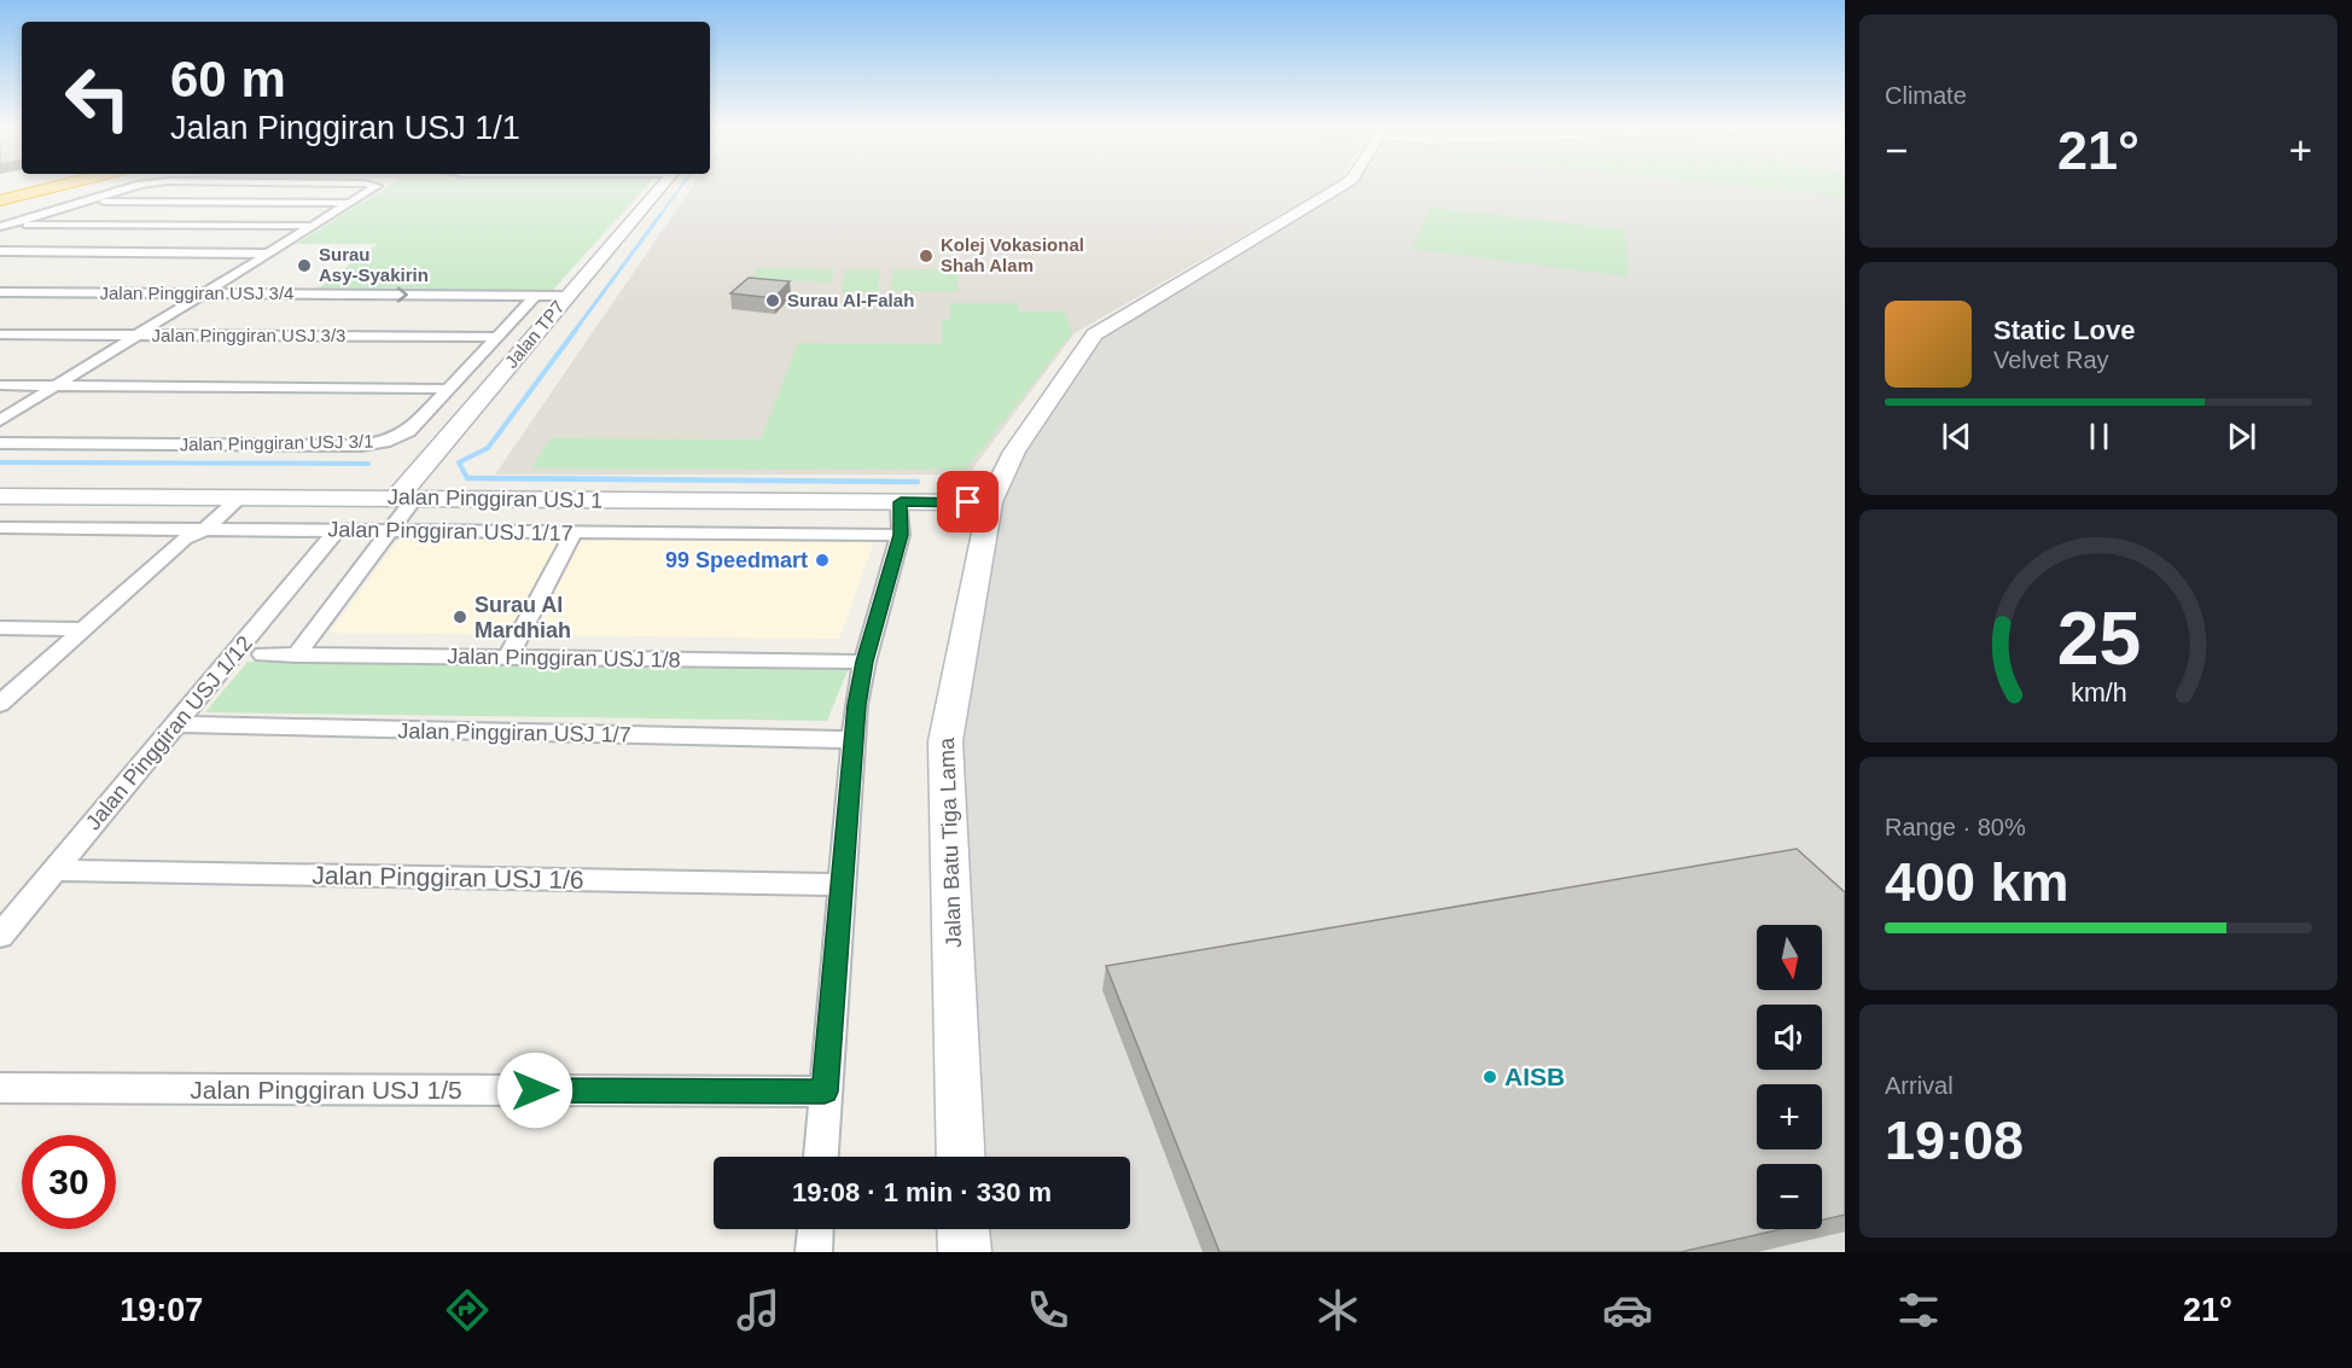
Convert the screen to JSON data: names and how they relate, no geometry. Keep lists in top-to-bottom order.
{
  "streets": {
    "street": [
      "Jalan Pinggiran USJ 3/4",
      "Jalan TP7",
      "Jalan Pinggiran USJ 3/3",
      "Jalan Pinggiran USJ 3/1",
      "Jalan Pinggiran USJ 1",
      "Jalan Pinggiran USJ 1/17",
      "Jalan Pinggiran USJ 1/8",
      "Jalan Pinggiran USJ 1/12",
      "Jalan Pinggiran USJ 1/7",
      "Jalan Batu Tiga Lama",
      "Jalan Pinggiran USJ 1/6",
      "Jalan Pinggiran USJ 1/5"
    ]
  },
  "crossings": [
    ["Jalan Pinggiran USJ 3/4", "Jalan TP7"],
    ["Jalan Pinggiran USJ 3/4", "Jalan Pinggiran USJ 3/1"],
    ["Jalan TP7", "Jalan Pinggiran USJ 1"],
    ["Jalan Pinggiran USJ 3/3", "Jalan Pinggiran USJ 3/1"],
    ["Jalan Pinggiran USJ 1", "Jalan Batu Tiga Lama"],
    ["Jalan Pinggiran USJ 1/17", "Jalan Pinggiran USJ 1/12"],
    ["Jalan Pinggiran USJ 1/12", "Jalan Pinggiran USJ 1/7"],
    ["Jalan Pinggiran USJ 1/12", "Jalan Pinggiran USJ 1/6"]
  ],
  "places": [
    "Kolej Vokasional Shah Alam",
    "Surau Asy-Syakirin",
    "Surau Al-Falah",
    "99 Speedmart",
    "Surau Al Mardhiah",
    "AISB"
  ],
  "north": "bottom",
  "page": {
    "tile": [
      "Climate",
      ["Range · 80%", "400 km"],
      ["Arrival", "19:08"]
    ],
    "turn": ["60 m", "Jalan Pinggiran USJ 1/1"],
    "heat": ["−", "21°", "+"],
    "song": ["Static Love", "Velvet Ray"],
    "map_buttons": ["+", "−"],
    "limit": "30",
    "trip": "19:08 · 1 min · 330 m",
    "tabs": ["19:07", "21°"],
    "gauge": ["25", "km/h"]
  }
}
